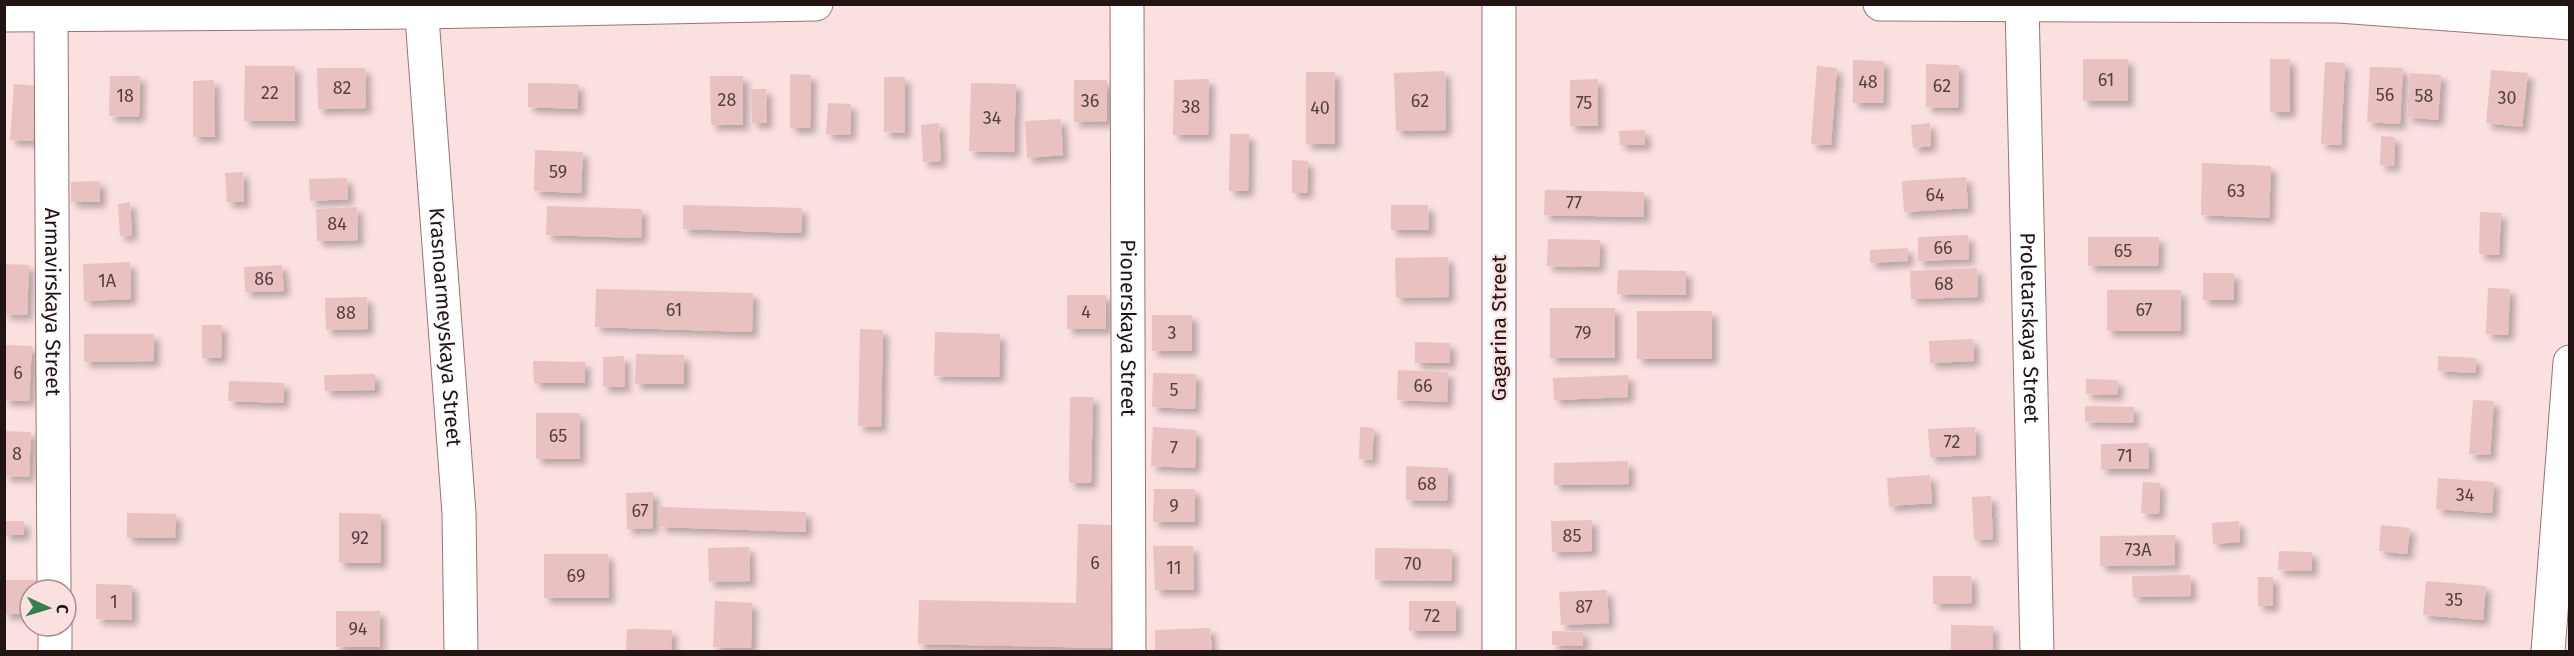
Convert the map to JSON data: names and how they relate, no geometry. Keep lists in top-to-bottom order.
{
  "streets": {
    "street": [
      "Armavirskaya Street",
      "Krasnoarmeyskaya Street",
      "Pionerskaya Street",
      "Gagarina Street",
      "Proletarskaya Street"
    ]
  },
  "house_numbers": [
    "61",
    "48",
    "62",
    "82",
    "22",
    "56",
    "18",
    "58",
    "30",
    "28",
    "36",
    "62",
    "75",
    "38",
    "40",
    "34",
    "59",
    "63",
    "64",
    "77",
    "84",
    "66",
    "65",
    "86",
    "1А",
    "68",
    "61",
    "67",
    "4",
    "88",
    "3",
    "79",
    "6",
    "66",
    "5",
    "65",
    "72",
    "7",
    "8",
    "71",
    "68",
    "34",
    "9",
    "67",
    "85",
    "92",
    "73А",
    "6",
    "70",
    "11",
    "69",
    "35",
    "1",
    "87",
    "72",
    "94"
  ],
  "north": "right"
}
